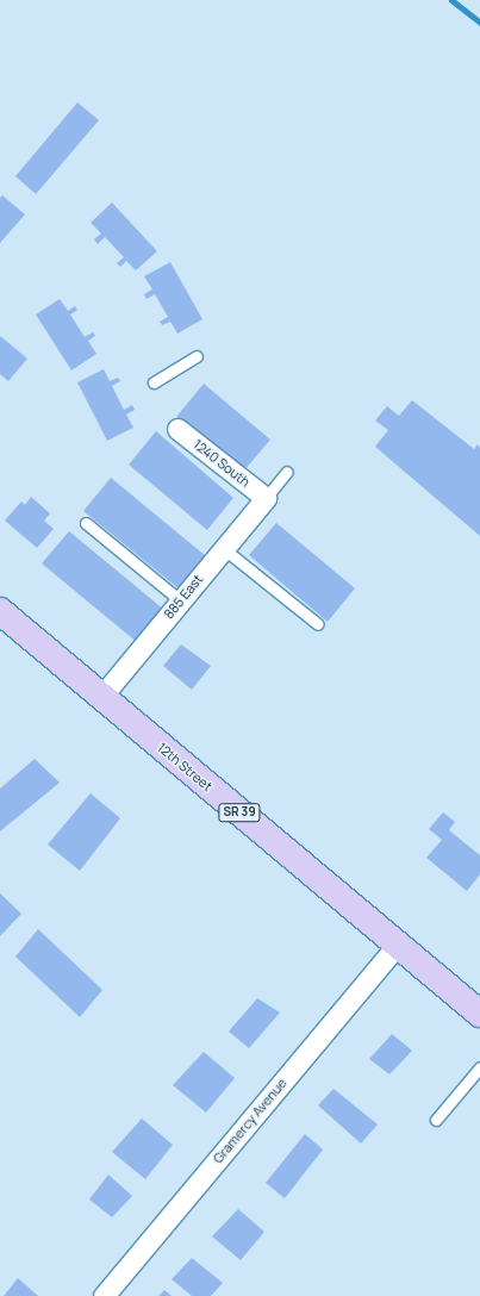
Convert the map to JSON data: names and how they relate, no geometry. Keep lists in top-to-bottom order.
{
  "streets": {
    "main road": ["12th Street", "SR 39"],
    "street": ["1240 South", "885 East", "Gramercy Avenue"]
  },
  "crossings": [
    ["1240 South", "885 East"],
    ["885 East", "12th Street"],
    ["12th Street", "Gramercy Avenue"]
  ]
}
